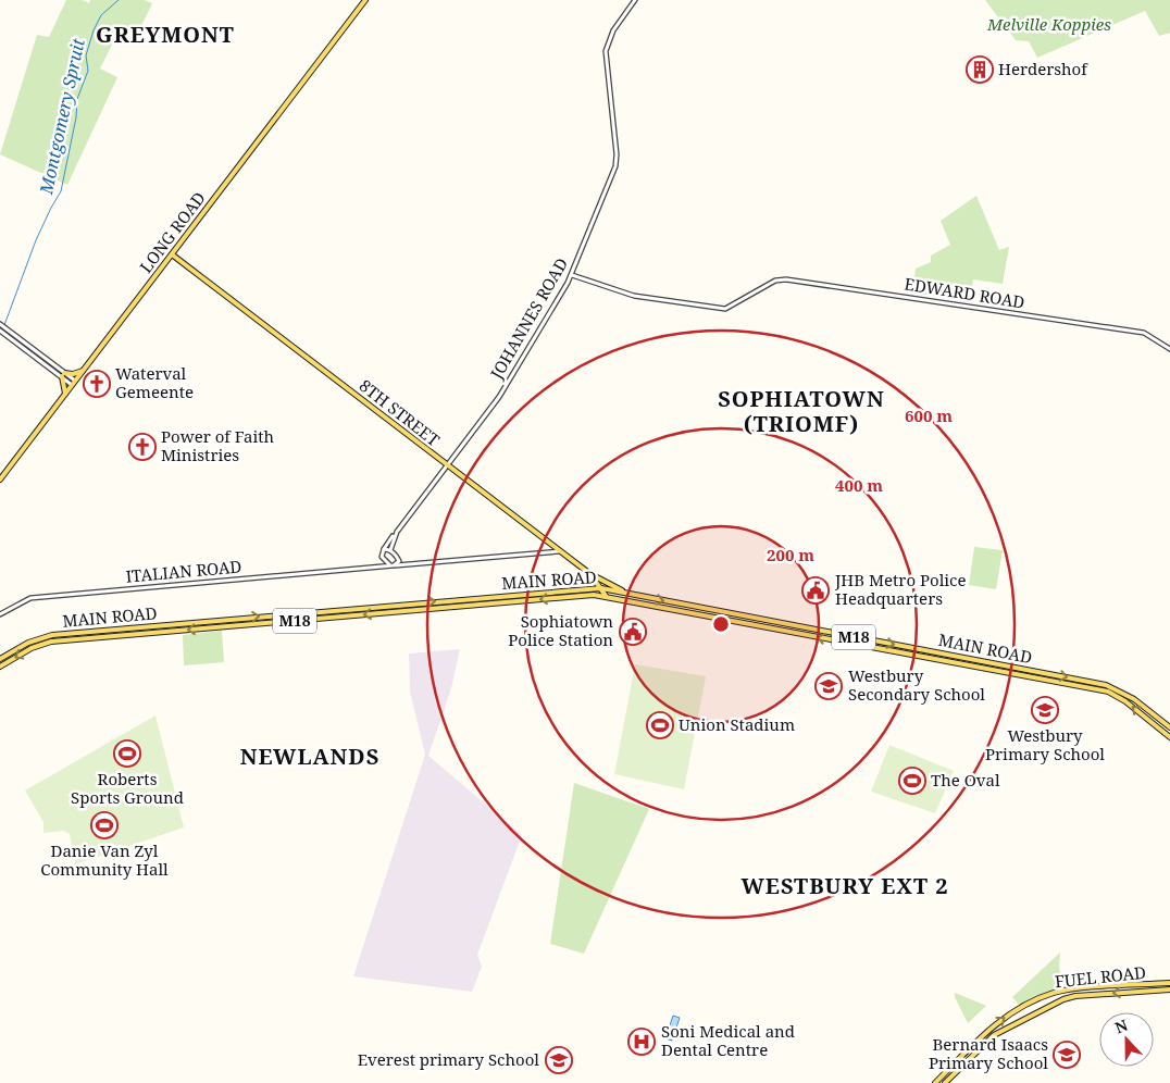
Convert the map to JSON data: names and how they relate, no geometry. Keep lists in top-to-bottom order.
{
  "streets": {
    "main road": [
      "LONG ROAD",
      "8TH STREET",
      "MAIN ROAD",
      "M18",
      "FUEL ROAD"
    ],
    "street": ["EDWARD ROAD", "JOHANNES ROAD", "ITALIAN ROAD"]
  },
  "crossings": [
    ["LONG ROAD", "8TH STREET"],
    ["EDWARD ROAD", "JOHANNES ROAD"],
    ["JOHANNES ROAD", "8TH STREET"],
    ["8TH STREET", "ITALIAN ROAD"],
    ["8TH STREET", "MAIN ROAD"]
  ],
  "districts": [
    "GREYMONT",
    "SOPHIATOWN (TRIOMF)",
    "NEWLANDS",
    "WESTBURY EXT 2"
  ],
  "water": ["Montgomery Spruit"],
  "parks": ["Melville Koppies"],
  "places": {
    "building": ["Herdershof"],
    "church": ["Waterval Gemeente", "Power of Faith Ministries"],
    "public building": ["JHB Metro Police Headquarters", "Sophiatown Police Station"],
    "school or university": [
      "Westbury Secondary School",
      "Westbury Primary School",
      "Bernard Isaacs Primary School",
      "Everest primary School"
    ],
    "sports": [
      "Union Stadium",
      "Roberts Sports Ground",
      "The Oval",
      "Danie Van Zyl Community Hall"
    ],
    "hospital": ["Soni Medical and Dental Centre"]
  },
  "north": "top",
  "rings": ["600 m", "400 m", "200 m"]
}
